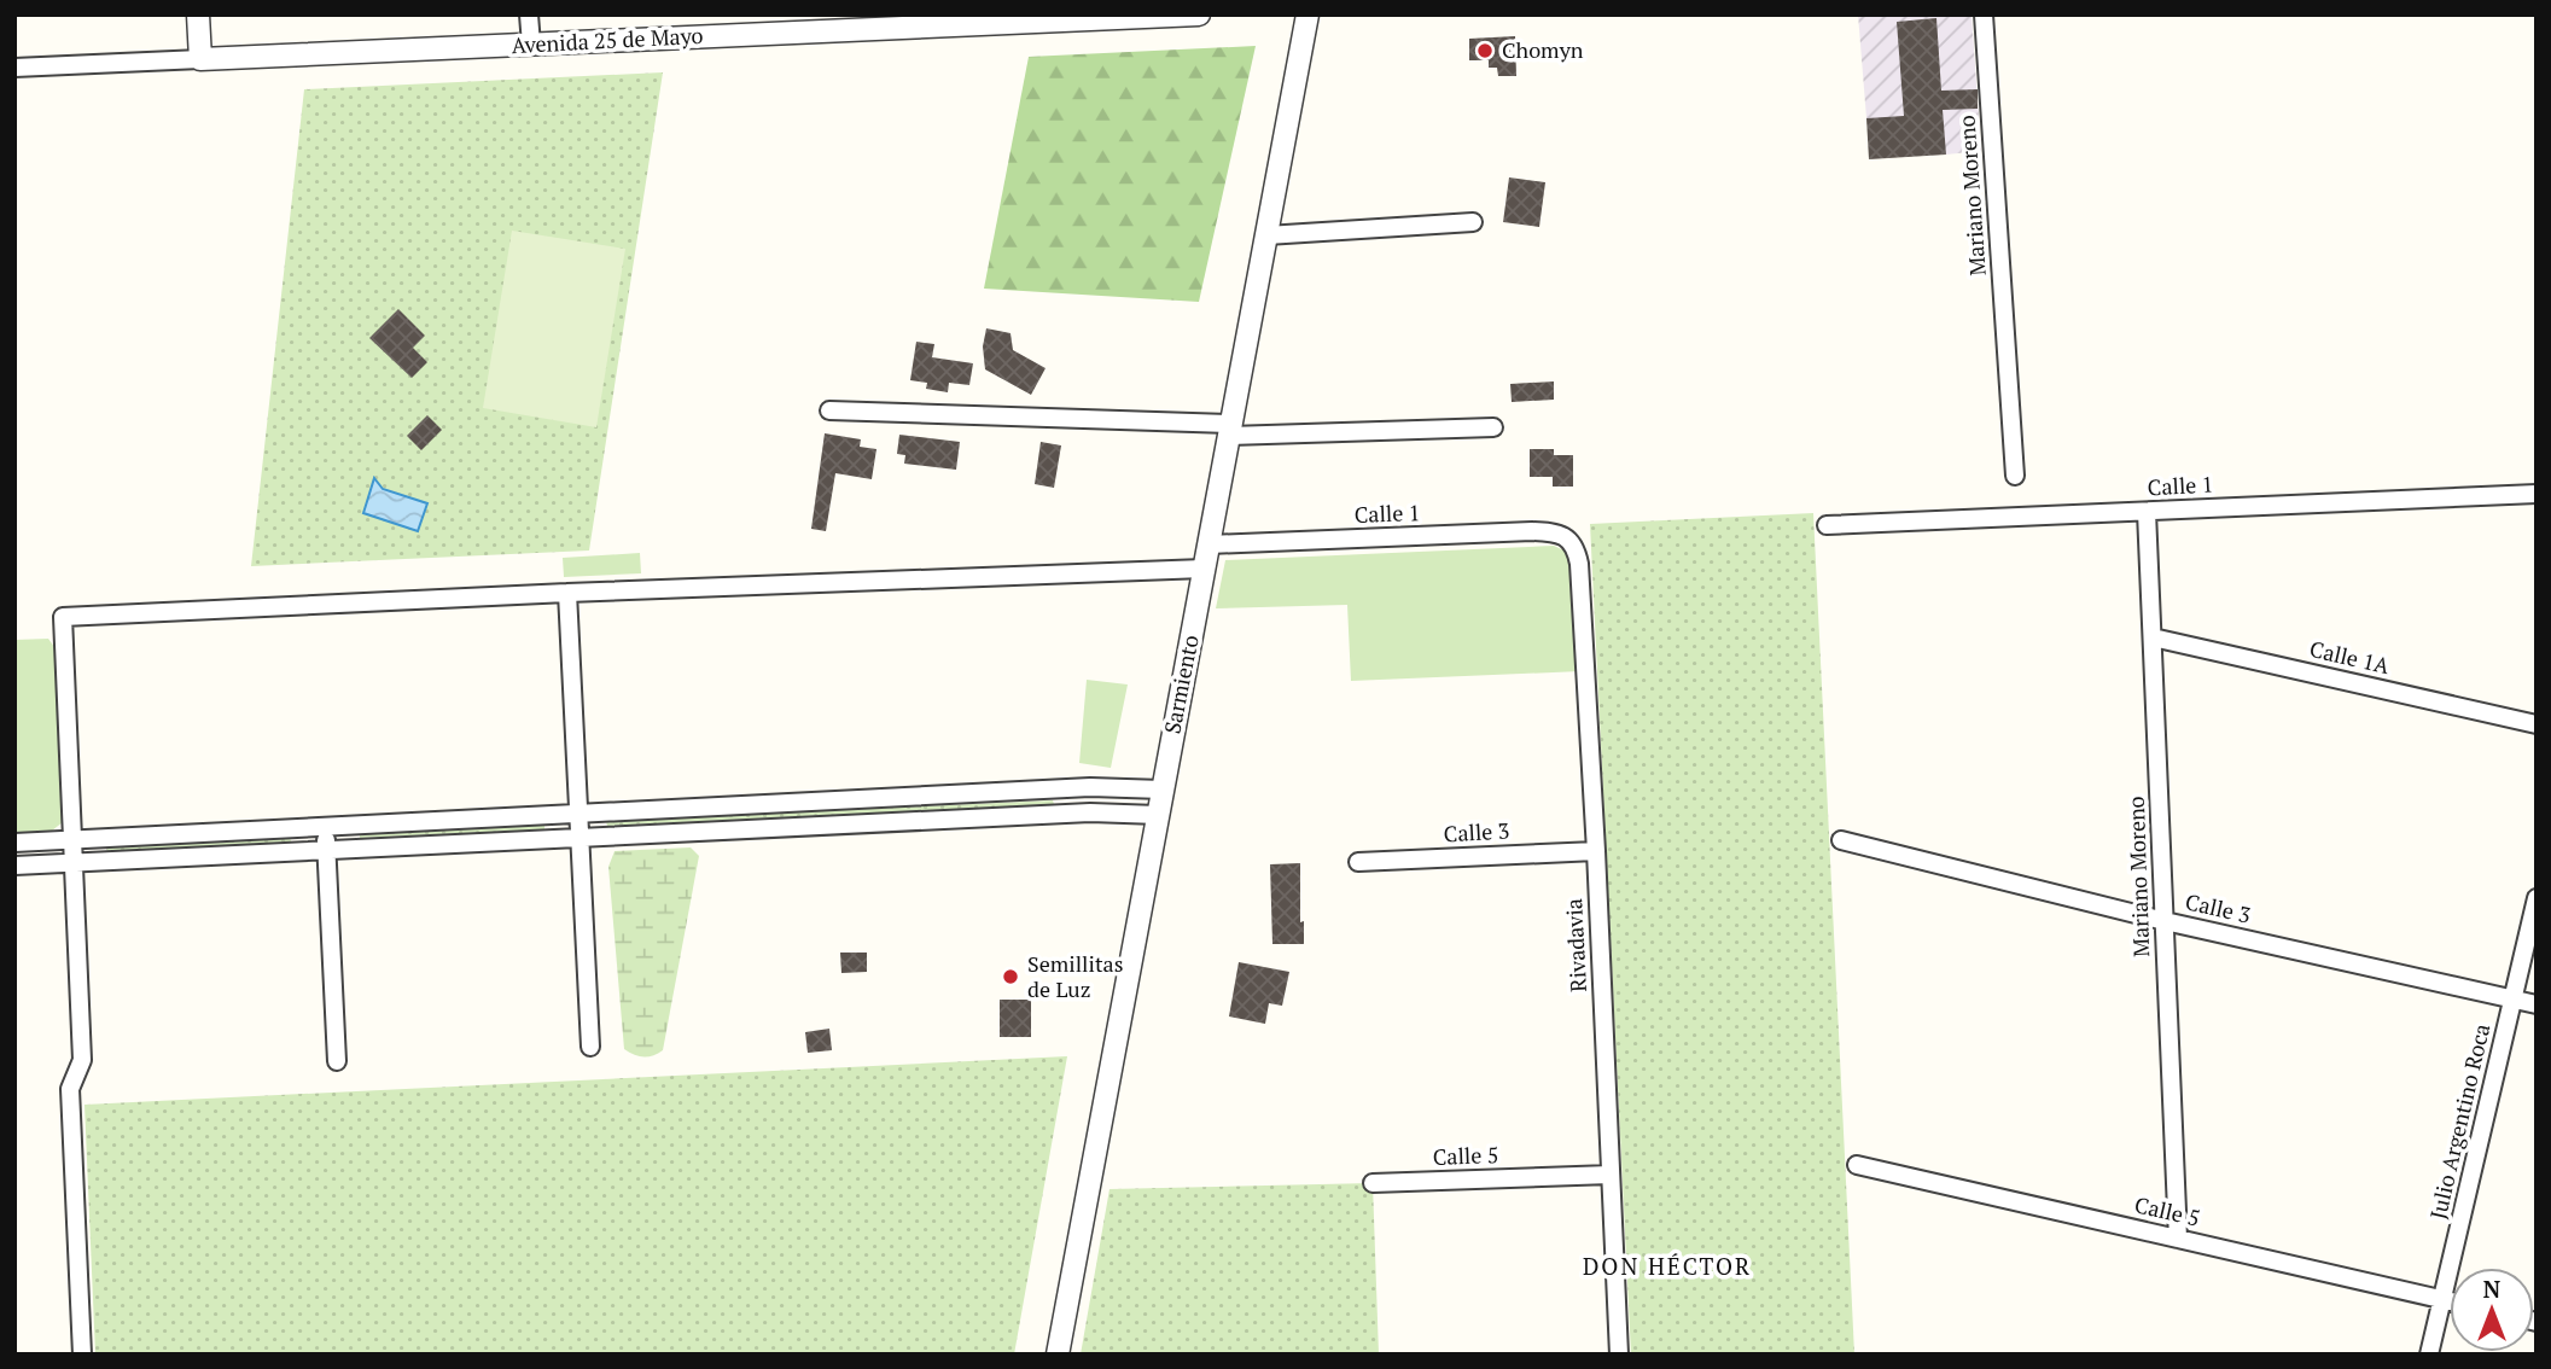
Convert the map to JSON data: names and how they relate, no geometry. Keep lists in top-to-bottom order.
{
  "streets": {
    "street": [
      "Avenida 25 de Mayo",
      "Mariano Moreno",
      "Calle 1",
      "Calle 1A",
      "Sarmiento",
      "Calle 3",
      "Rivadavia",
      "Julio Argentino Roca",
      "Calle 5"
    ]
  },
  "crossings": [
    ["Mariano Moreno", "Calle 1"],
    ["Mariano Moreno", "Calle 1A"],
    ["Mariano Moreno", "Calle 3"],
    ["Mariano Moreno", "Calle 5"],
    ["Calle 1", "Sarmiento"],
    ["Calle 1", "Rivadavia"],
    ["Calle 3", "Rivadavia"],
    ["Calle 3", "Julio Argentino Roca"],
    ["Rivadavia", "Calle 5"],
    ["Julio Argentino Roca", "Calle 5"]
  ],
  "districts": ["DON HÉCTOR"],
  "places": ["Chomyn", "Semillitas de Luz"],
  "north": "top"
}
